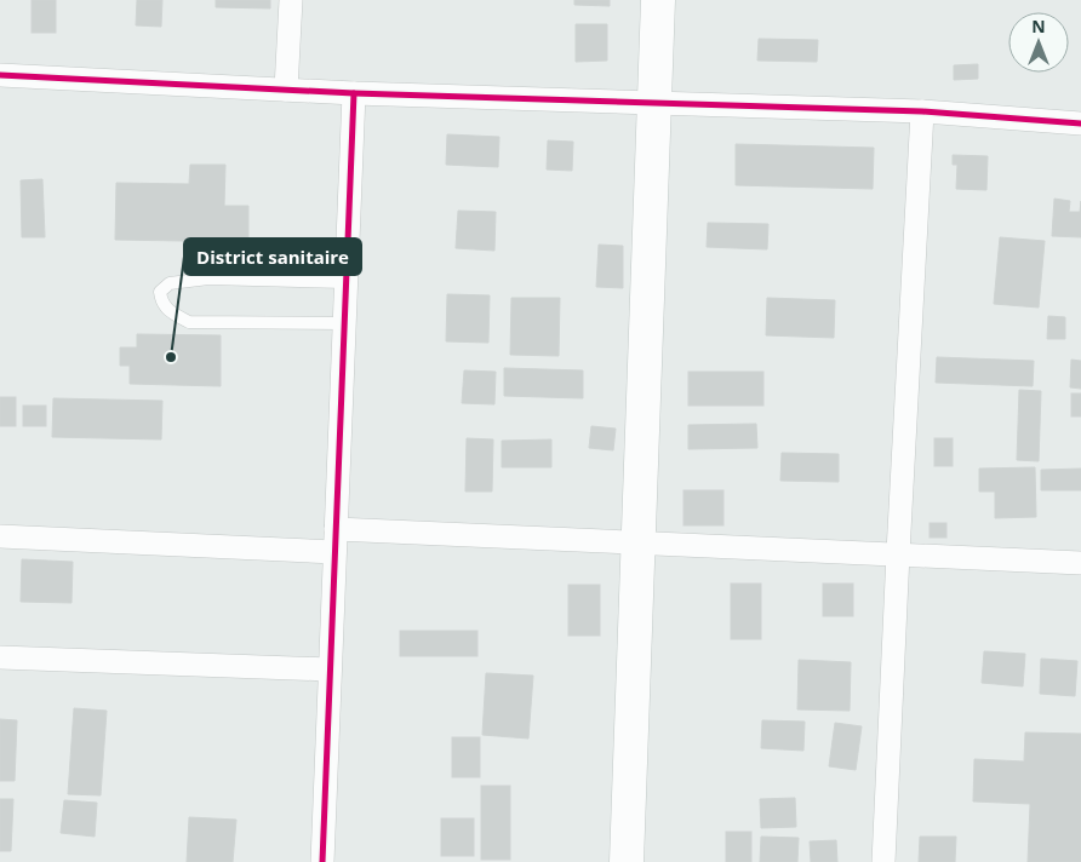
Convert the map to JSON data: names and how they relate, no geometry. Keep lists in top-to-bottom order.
{
  "places": ["District sanitaire"],
  "north": "top"
}
